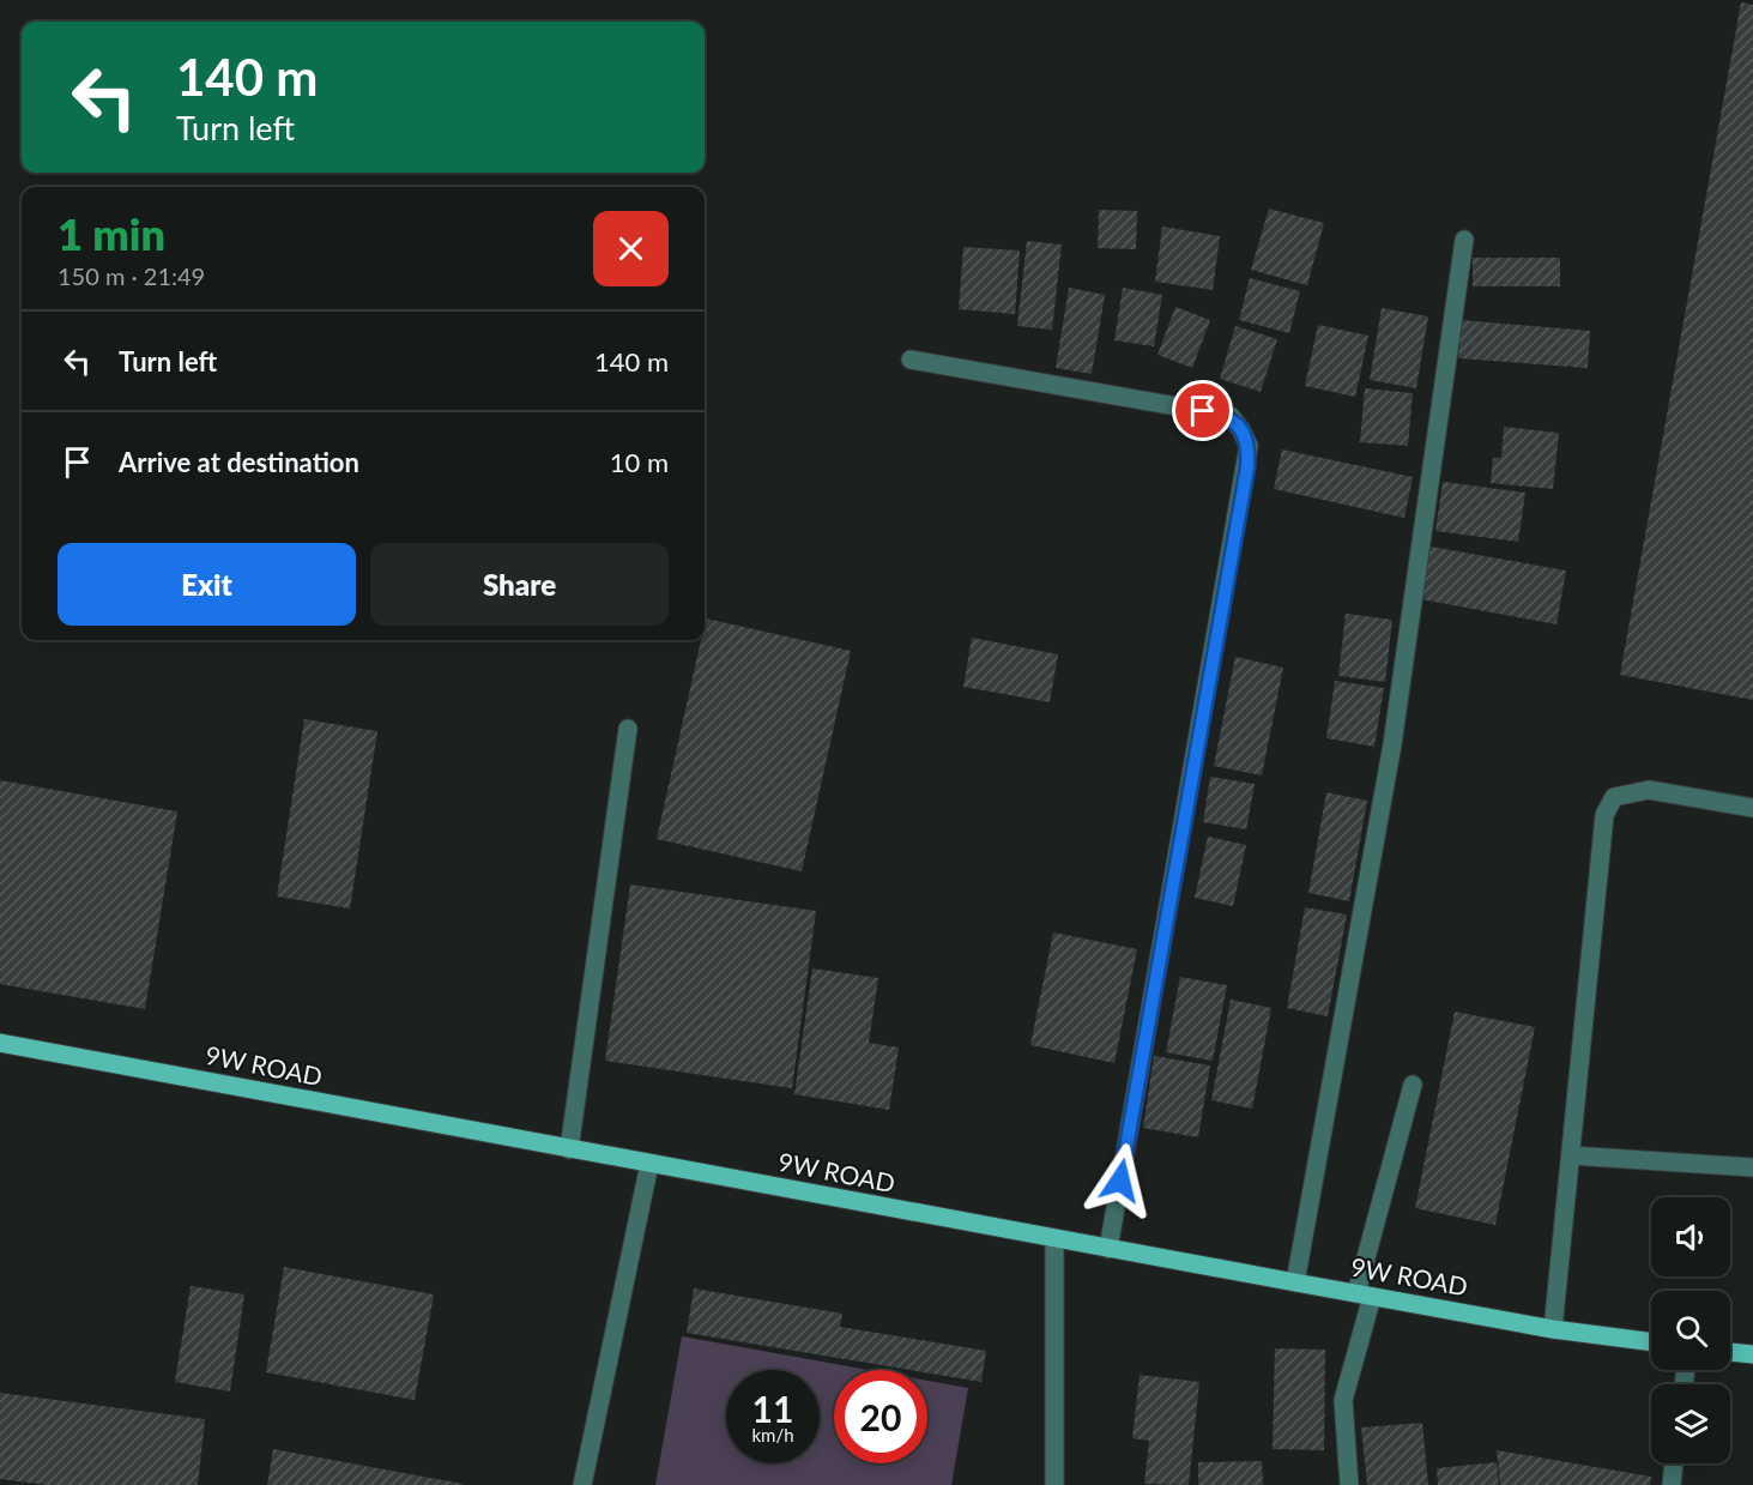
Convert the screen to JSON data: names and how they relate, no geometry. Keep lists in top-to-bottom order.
{
  "streets": {
    "main road": ["9W ROAD"]
  },
  "page": {
    "turn": ["140 m", "Turn left"],
    "heading": ["1 min", "150 m · 21:49"],
    "list": [
      {
        "name": "Turn left",
        "value": "140 m"
      },
      {
        "name": "Arrive at destination",
        "value": "10 m"
      }
    ],
    "buttons": ["Exit", "Share"],
    "speed": "11 km/h",
    "limit": "20"
  }
}
